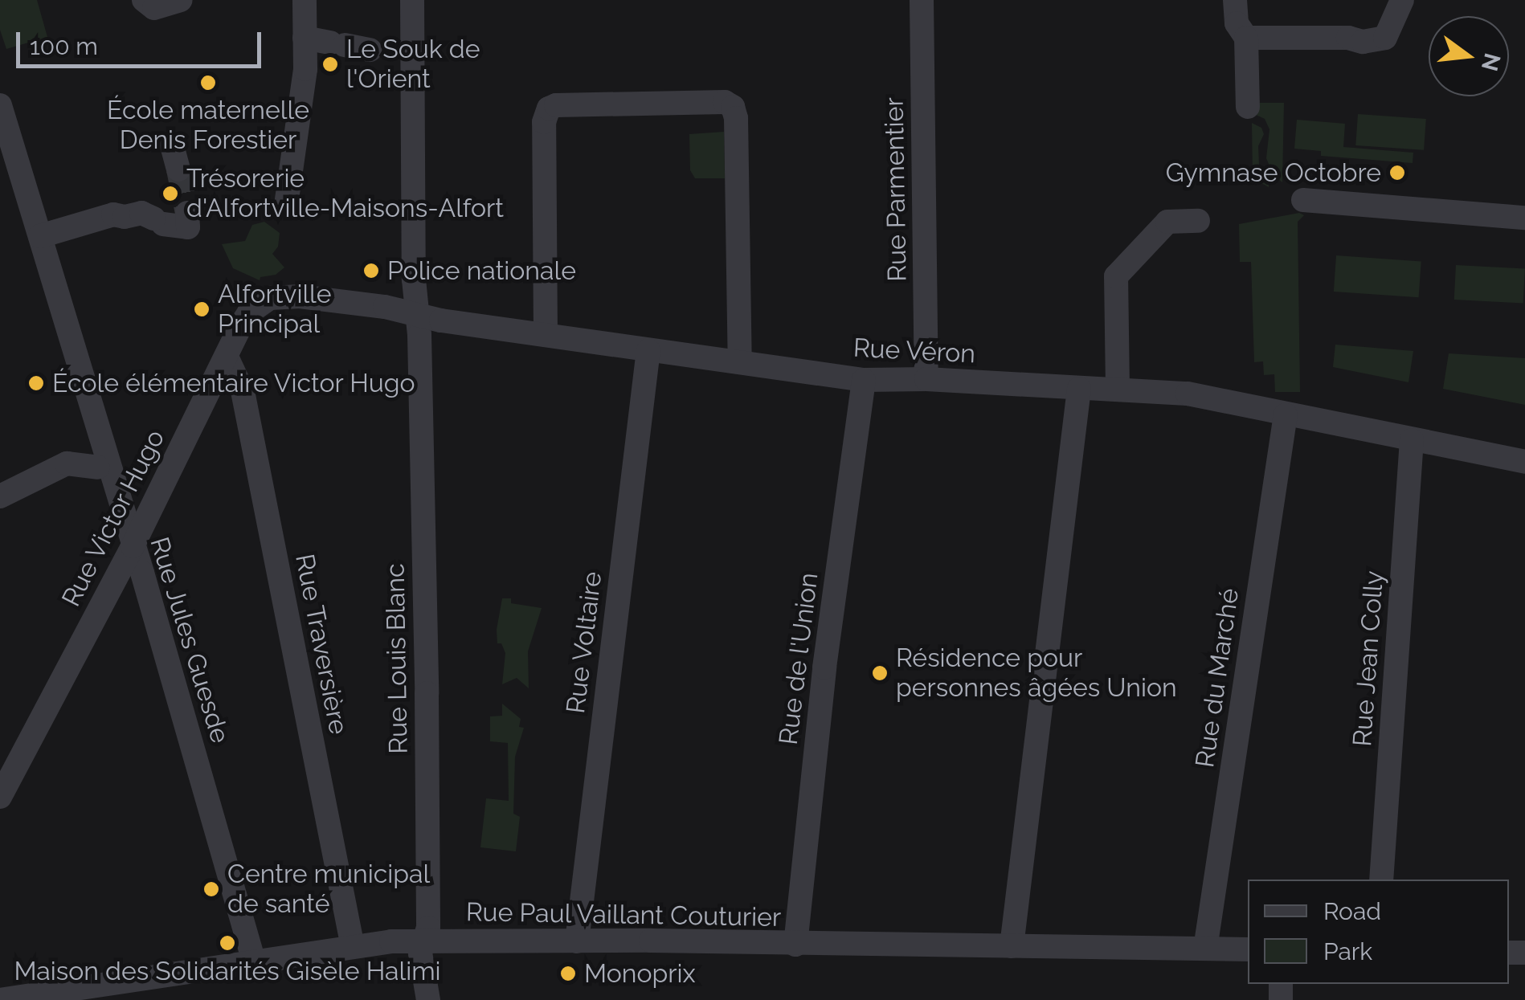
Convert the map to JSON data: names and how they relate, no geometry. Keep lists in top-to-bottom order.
{
  "streets": {
    "street": [
      "Rue Parmentier",
      "Rue Véron",
      "Rue Victor Hugo",
      "Rue Jules Guesde",
      "Rue Voltaire",
      "Rue Traversière",
      "Rue Louis Blanc",
      "Rue de l'Union",
      "Rue Jean Colly",
      "Rue du Marché",
      "Rue Paul Vaillant Couturier"
    ]
  },
  "crossings": [
    ["Rue Parmentier", "Rue Véron"],
    ["Rue Véron", "Rue Victor Hugo"],
    ["Rue Véron", "Rue Voltaire"],
    ["Rue Véron", "Rue Louis Blanc"],
    ["Rue Véron", "Rue de l'Union"],
    ["Rue Véron", "Rue Jean Colly"],
    ["Rue Véron", "Rue du Marché"],
    ["Rue Victor Hugo", "Rue Jules Guesde"],
    ["Rue Victor Hugo", "Rue Traversière"],
    ["Rue Jules Guesde", "Rue Paul Vaillant Couturier"],
    ["Rue Voltaire", "Rue Paul Vaillant Couturier"],
    ["Rue Traversière", "Rue Paul Vaillant Couturier"],
    ["Rue Louis Blanc", "Rue Paul Vaillant Couturier"],
    ["Rue de l'Union", "Rue Paul Vaillant Couturier"],
    ["Rue du Marché", "Rue Paul Vaillant Couturier"]
  ],
  "places": [
    "Le Souk de l'Orient",
    "École maternelle Denis Forestier",
    "Gymnase Octobre",
    "Trésorerie d'Alfortville-Maisons-Alfort",
    "Police nationale",
    "Alfortville Principal",
    "École élémentaire Victor Hugo",
    "Résidence pour personnes âgées Union",
    "Centre municipal de santé",
    "Maison des Solidarités Gisèle Halimi",
    "Monoprix"
  ],
  "legend": ["Road", "Park"],
  "scale_bar": "100 m",
  "north": "right"
}
